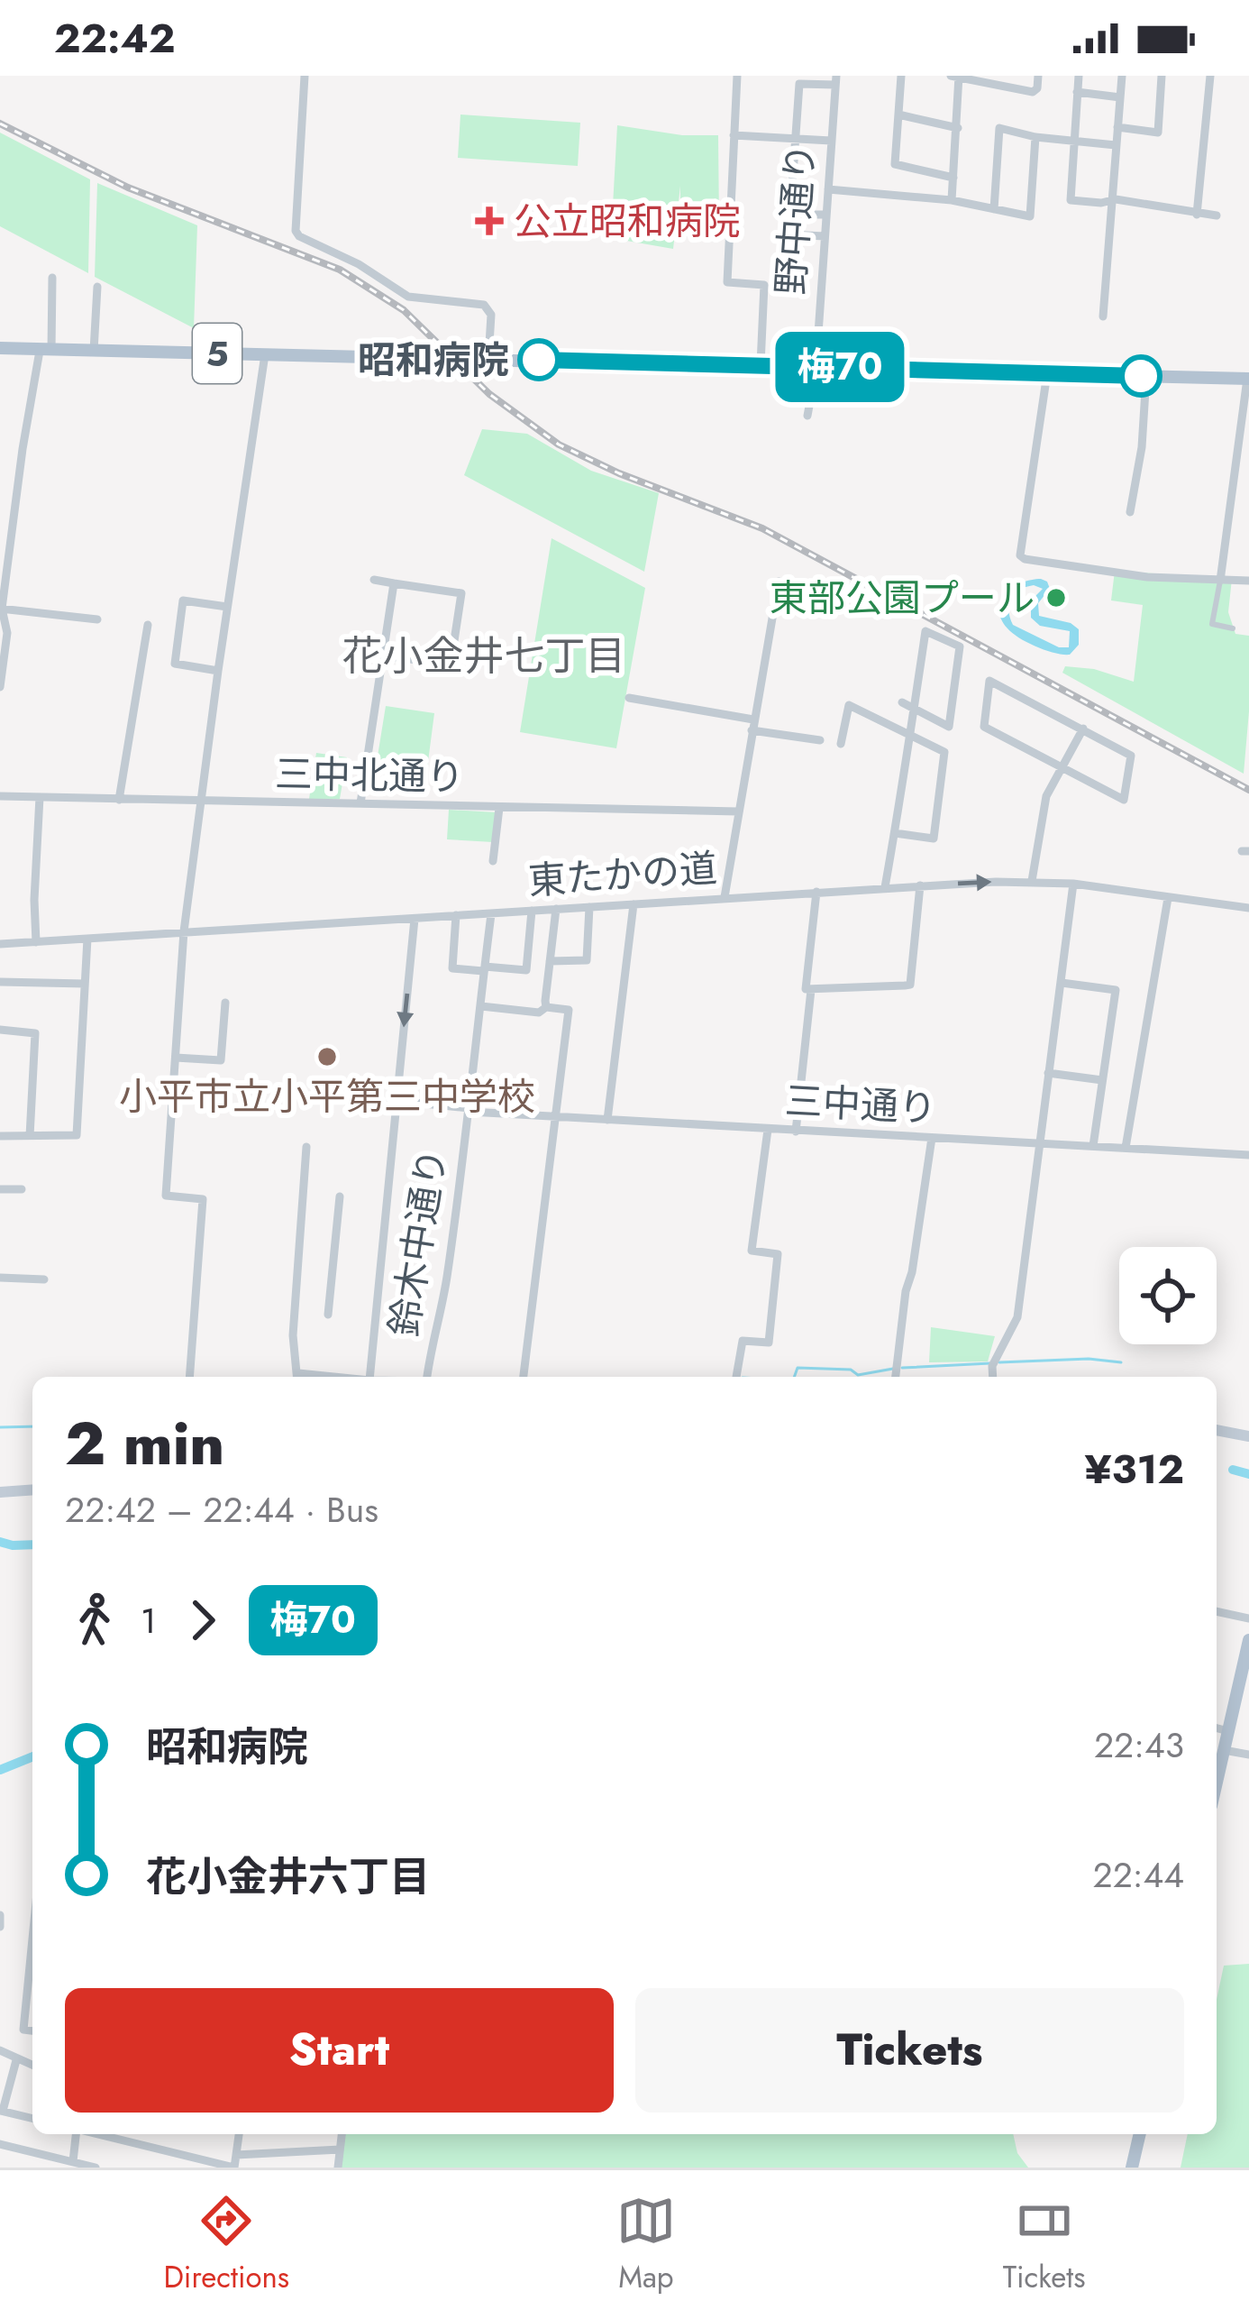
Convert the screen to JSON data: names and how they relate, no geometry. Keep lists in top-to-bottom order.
{
  "streets": {
    "main road": ["5"],
    "street": [
      "野中通り",
      "三中北通り",
      "東たかの道",
      "三中通り",
      "鈴木中通り"
    ]
  },
  "crossings": [
    ["野中通り", "5"],
    ["東たかの道", "鈴木中通り"],
    ["三中通り", "鈴木中通り"]
  ],
  "districts": ["花小金井七丁目"],
  "places": {
    "health": ["公立昭和病院"],
    "other": ["昭和病院", "東部公園プール", "小平市立小平第三中学校"]
  },
  "lines": ["bus line 梅70"],
  "page": {
    "status": "22:42",
    "on_map": "梅70",
    "heading": ["2 min", "22:42 – 22:44 · Bus", "¥312"],
    "legs": ["1", "梅70"],
    "list": [
      {
        "name": "昭和病院",
        "value": "22:43"
      },
      {
        "name": "花小金井六丁目",
        "value": "22:44"
      }
    ],
    "buttons": ["Start", "Tickets"],
    "tabs": ["Directions", "Map", "Tickets"]
  }
}
